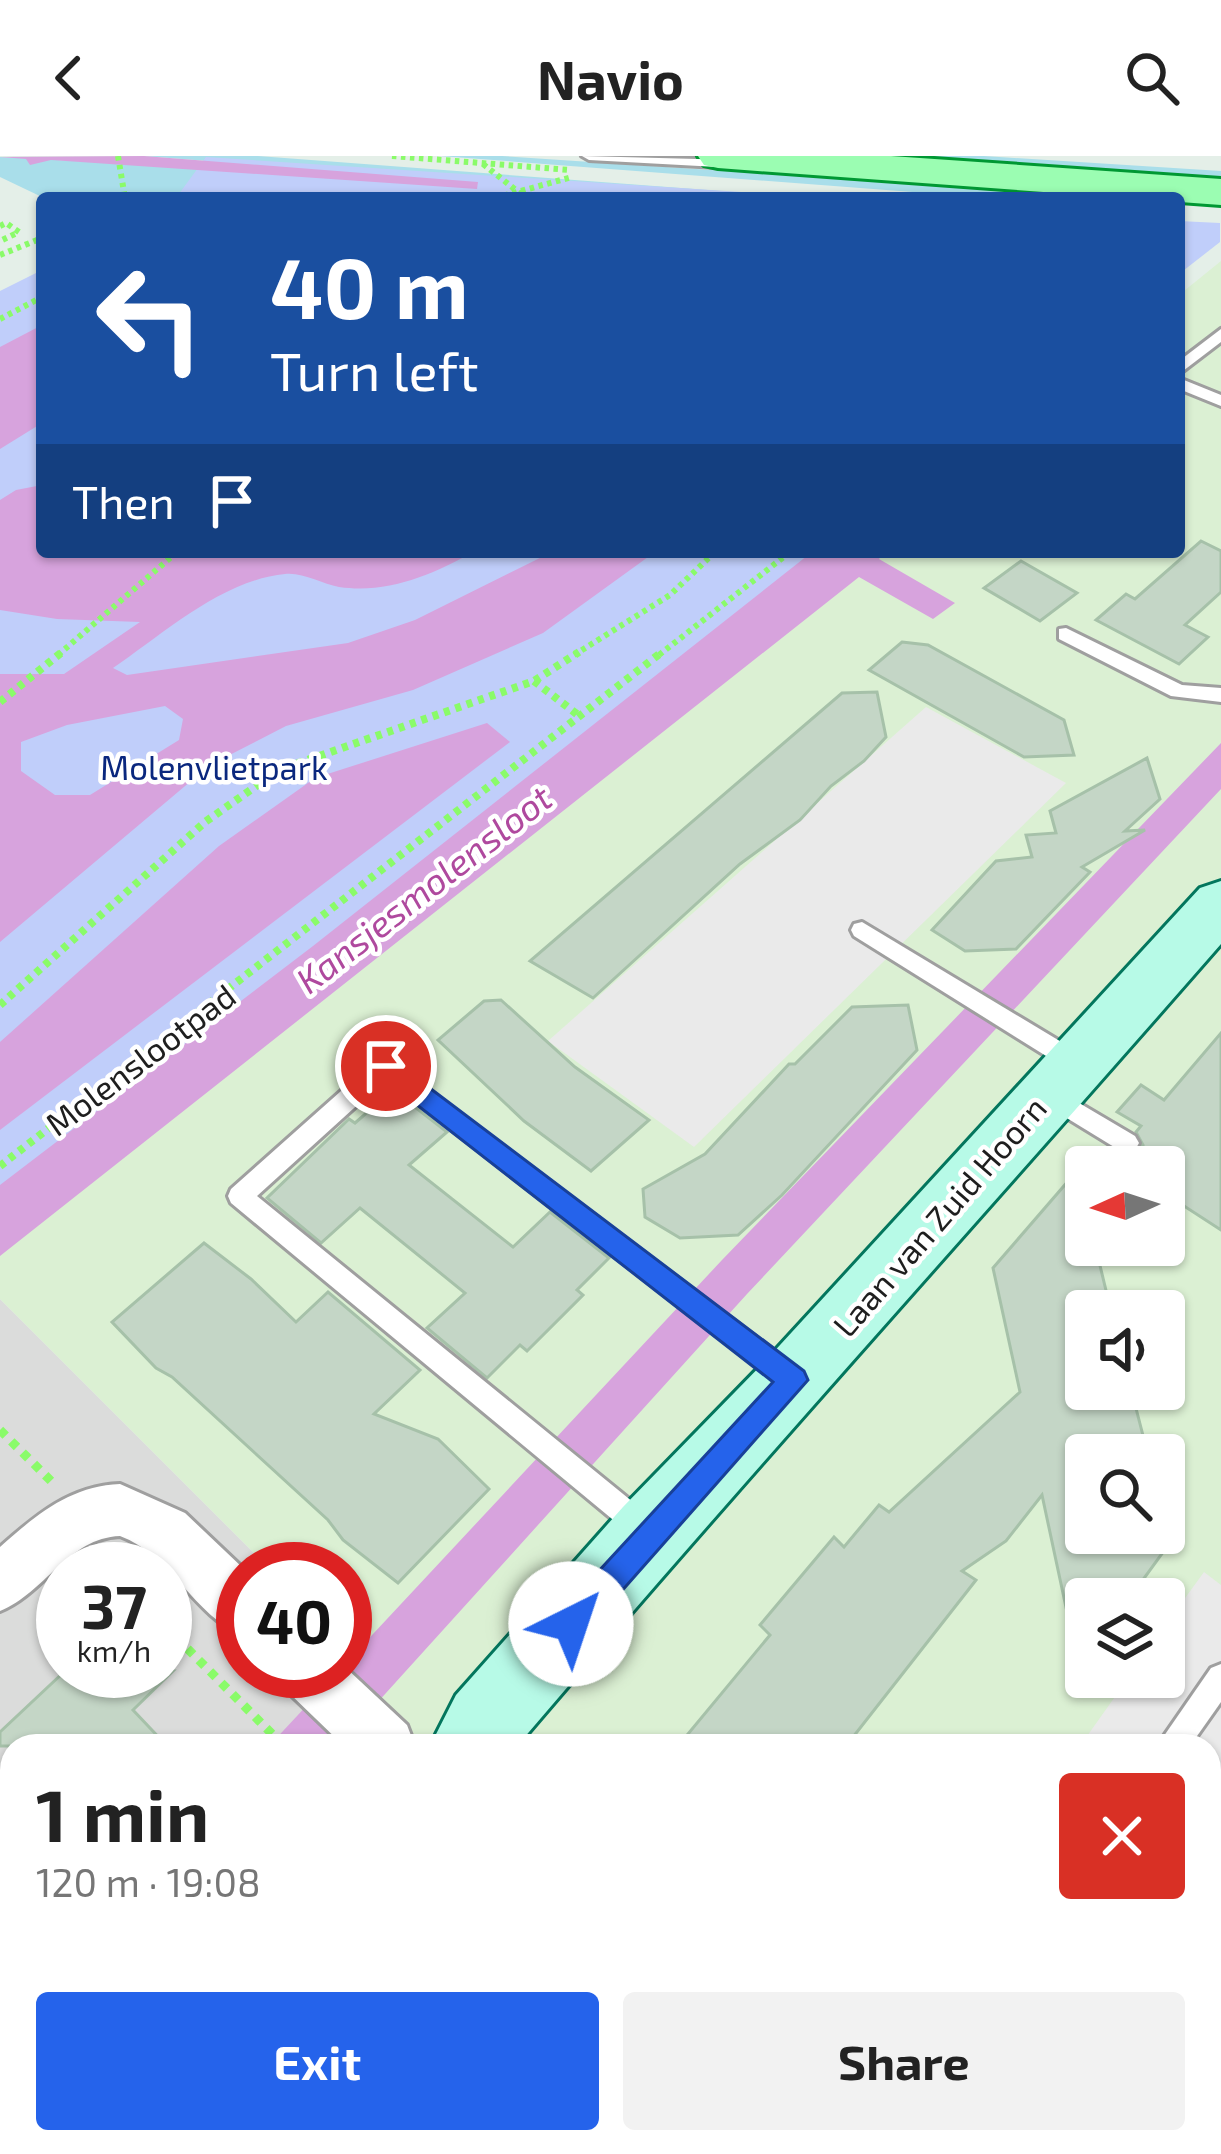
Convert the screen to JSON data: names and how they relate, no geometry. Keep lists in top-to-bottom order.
{
  "streets": {
    "street": ["Laan van Zuid Hoorn"],
    "path": ["Molenslootpad"]
  },
  "water": ["Kansjesmolensloot"],
  "parks": ["Molenvlietpark"],
  "north": "left",
  "page": {
    "header": "Navio",
    "turn": ["40 m", "Turn left"],
    "then": "Then",
    "speed": "37 km/h",
    "limit": "40",
    "heading": ["1 min", "120 m · 19:08"],
    "buttons": ["Exit", "Share"]
  }
}
